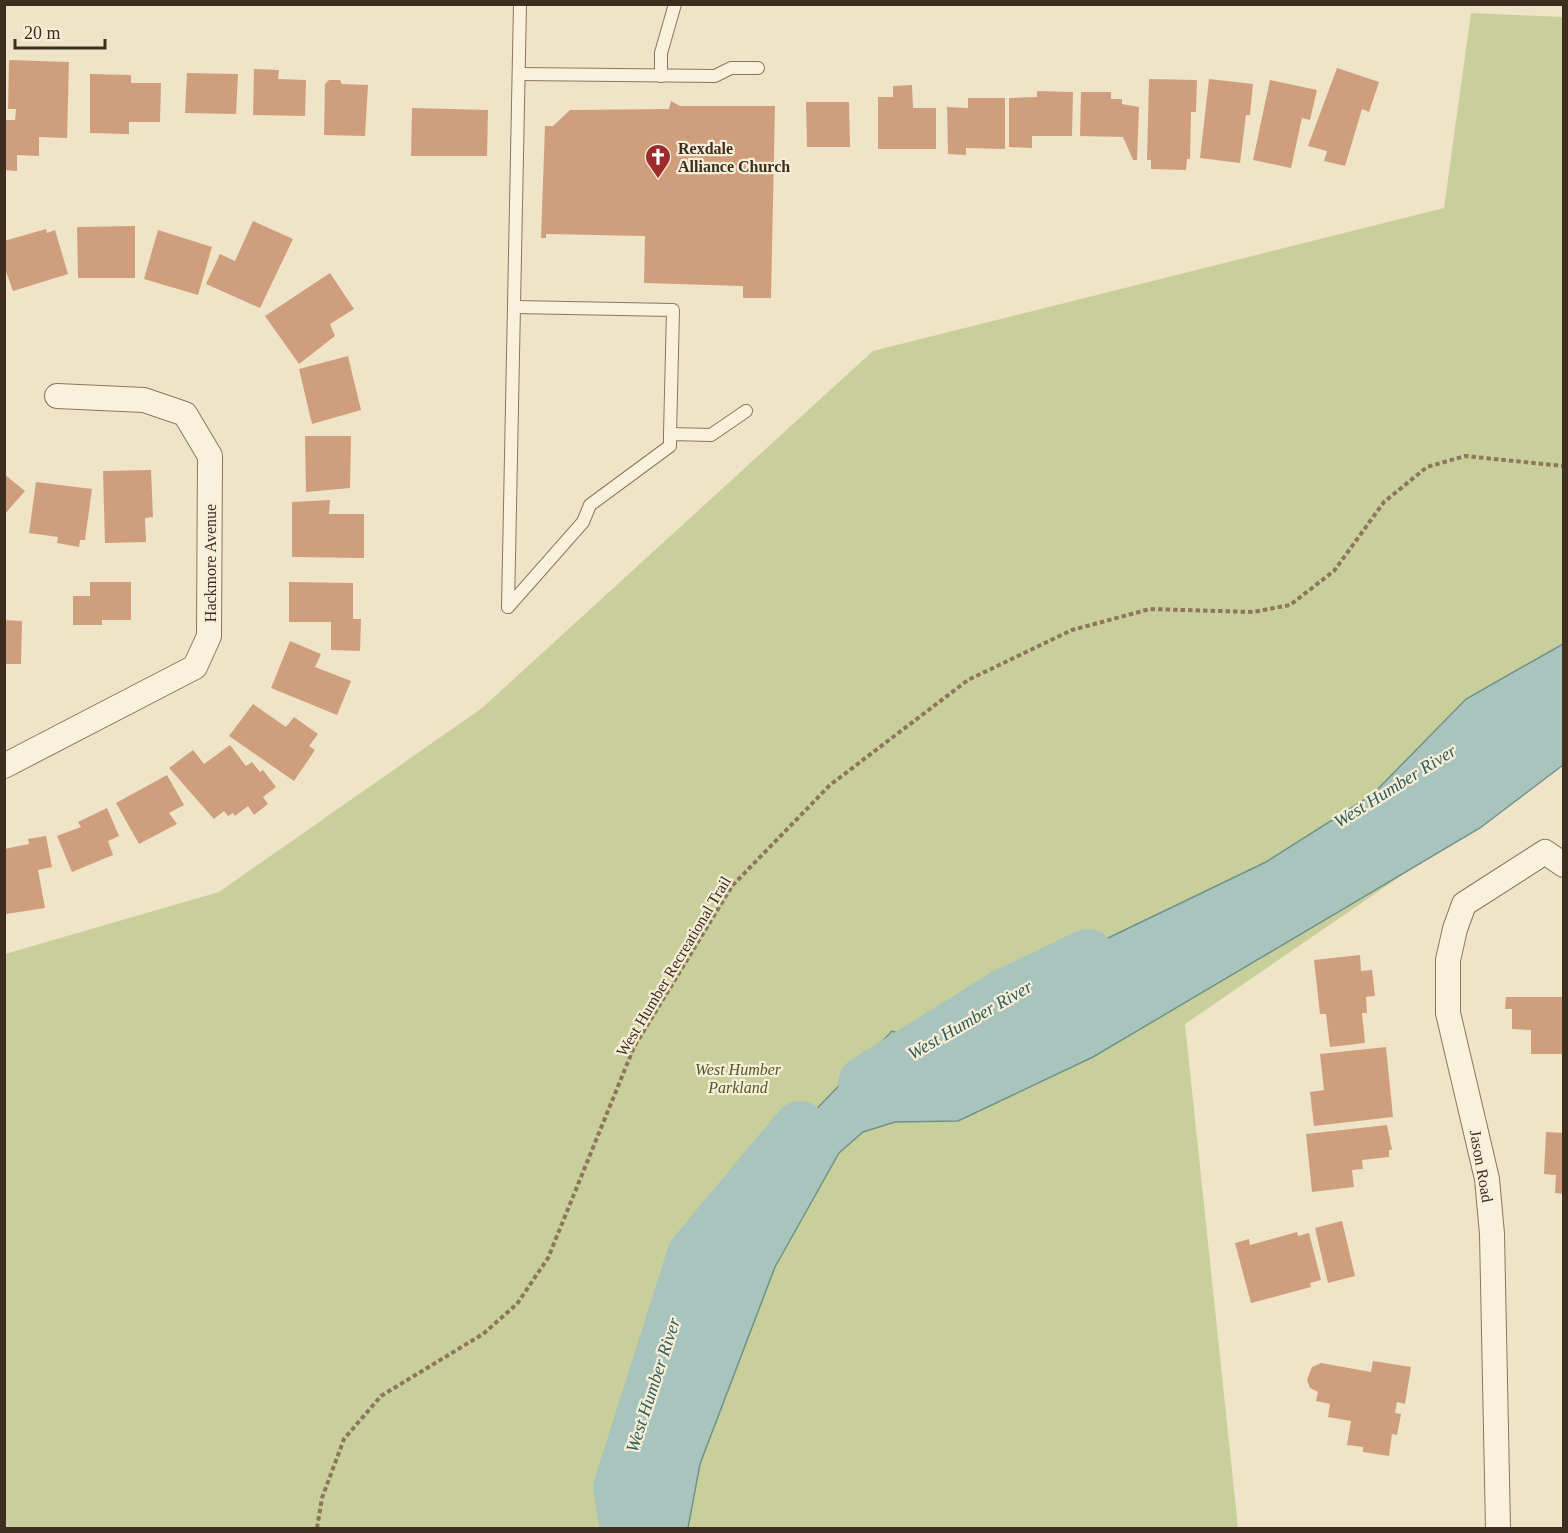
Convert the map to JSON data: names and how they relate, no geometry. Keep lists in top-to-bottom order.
{
  "streets": {
    "street": ["Hackmore Avenue", "Jason Road"],
    "path": ["West Humber Recreational Trail"]
  },
  "water": ["West Humber River"],
  "parks": ["West Humber Parkland"],
  "places": {
    "church": ["Rexdale Alliance Church"]
  },
  "scale_bar": "20 m"
}
